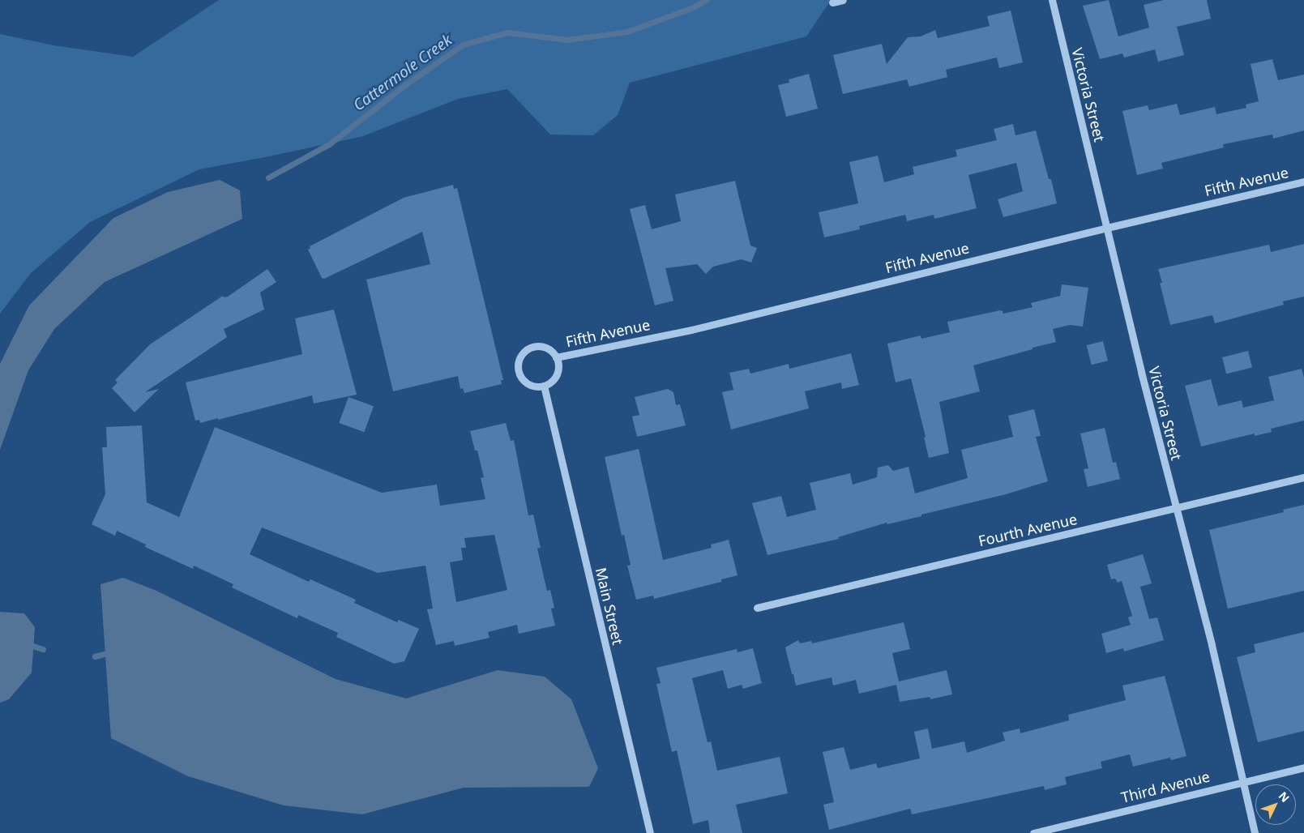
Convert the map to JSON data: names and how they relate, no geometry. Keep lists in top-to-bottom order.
{
  "streets": {
    "street": [
      "Victoria Street",
      "Fifth Avenue",
      "Fourth Avenue",
      "Main Street",
      "Third Avenue"
    ]
  },
  "crossings": [
    ["Victoria Street", "Fifth Avenue"],
    ["Victoria Street", "Fourth Avenue"],
    ["Victoria Street", "Third Avenue"],
    ["Fifth Avenue", "Main Street"]
  ],
  "water": ["Cattermole Creek"],
  "north": "top right"
}
